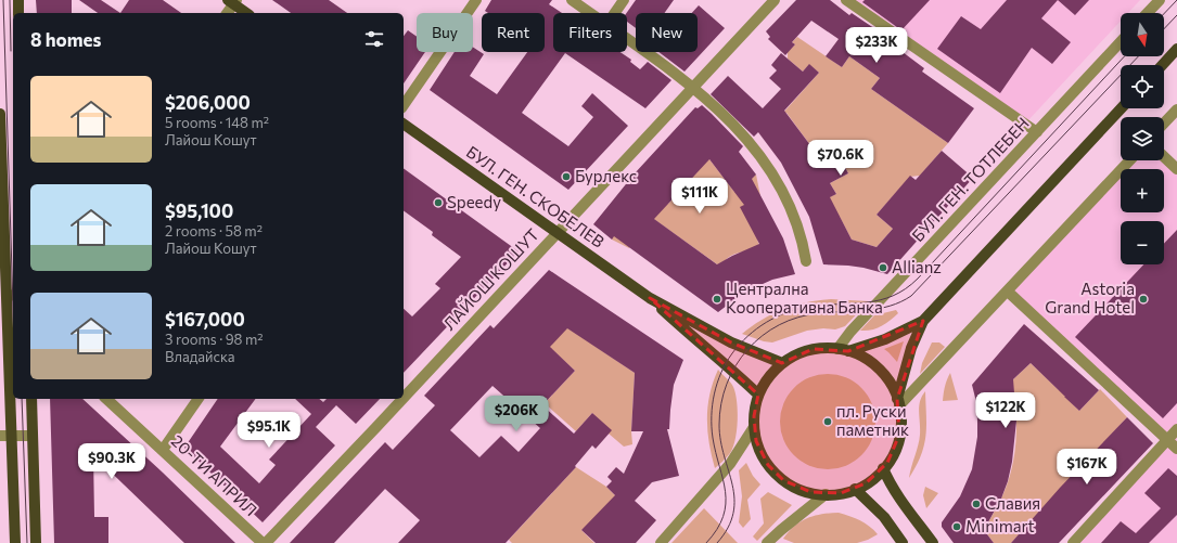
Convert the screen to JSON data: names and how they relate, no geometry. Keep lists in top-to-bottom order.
{
  "streets": {
    "main road": ["БУЛ. ГЕН. СКОБЕЛЕВ"],
    "street": ["БУЛ. ГЕН. ТОТЛЕБЕН", "ЛАЙОШ КОШУТ", "20-ТИ АПРИЛ"]
  },
  "crossings": [
    ["БУЛ. ГЕН. ТОТЛЕБЕН", "БУЛ. ГЕН. СКОБЕЛЕВ"],
    ["БУЛ. ГЕН. СКОБЕЛЕВ", "ЛАЙОШ КОШУТ"],
    ["ЛАЙОШ КОШУТ", "20-ТИ АПРИЛ"]
  ],
  "places": [
    "Бурлекс",
    "Speedy",
    "Allianz",
    "Централна Кооперативна Банка",
    "Astoria Grand Hotel",
    "пл. Руски паметник",
    "Славия",
    "Minimart"
  ],
  "north": "bottom",
  "page": {
    "map_buttons": ["+", "−"],
    "chip": [
      "Buy",
      "Rent",
      "Filters",
      "New"
    ],
    "heading": "8 homes",
    "price": [
      "$233K",
      "$70.6K",
      "$111K",
      "$122K",
      "$206K",
      "$95.1K",
      "$90.3K",
      "$167K"
    ],
    "list": [
      {
        "name": "$206,000",
        "note": "5 rooms · 148 m² · Лайош Кошут"
      },
      {
        "name": "$95,100",
        "note": "2 rooms · 58 m² · Лайош Кошут"
      },
      {
        "name": "$167,000",
        "note": "3 rooms · 98 m² · Владайска"
      }
    ]
  }
}
